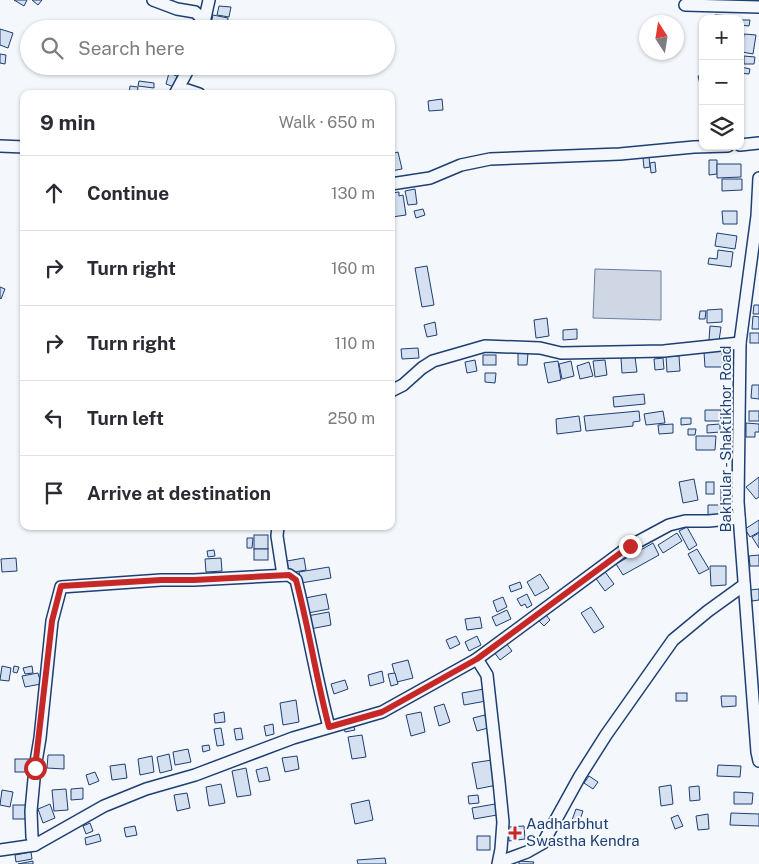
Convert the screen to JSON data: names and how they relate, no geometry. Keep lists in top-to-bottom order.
{
  "streets": {
    "street": ["Bakhular - Shaktikhor Road"]
  },
  "places": {
    "health": ["Aadharbhut Swastha Kendra"]
  },
  "north": "top",
  "page": {
    "map_buttons": ["+", "−"],
    "search": "Search here",
    "heading": ["9 min", "Walk · 650 m"],
    "list": [
      ["Continue", "130 m"],
      ["Turn right", "160 m"],
      ["Turn right", "110 m"],
      ["Turn left", "250 m"],
      "Arrive at destination"
    ]
  }
}
